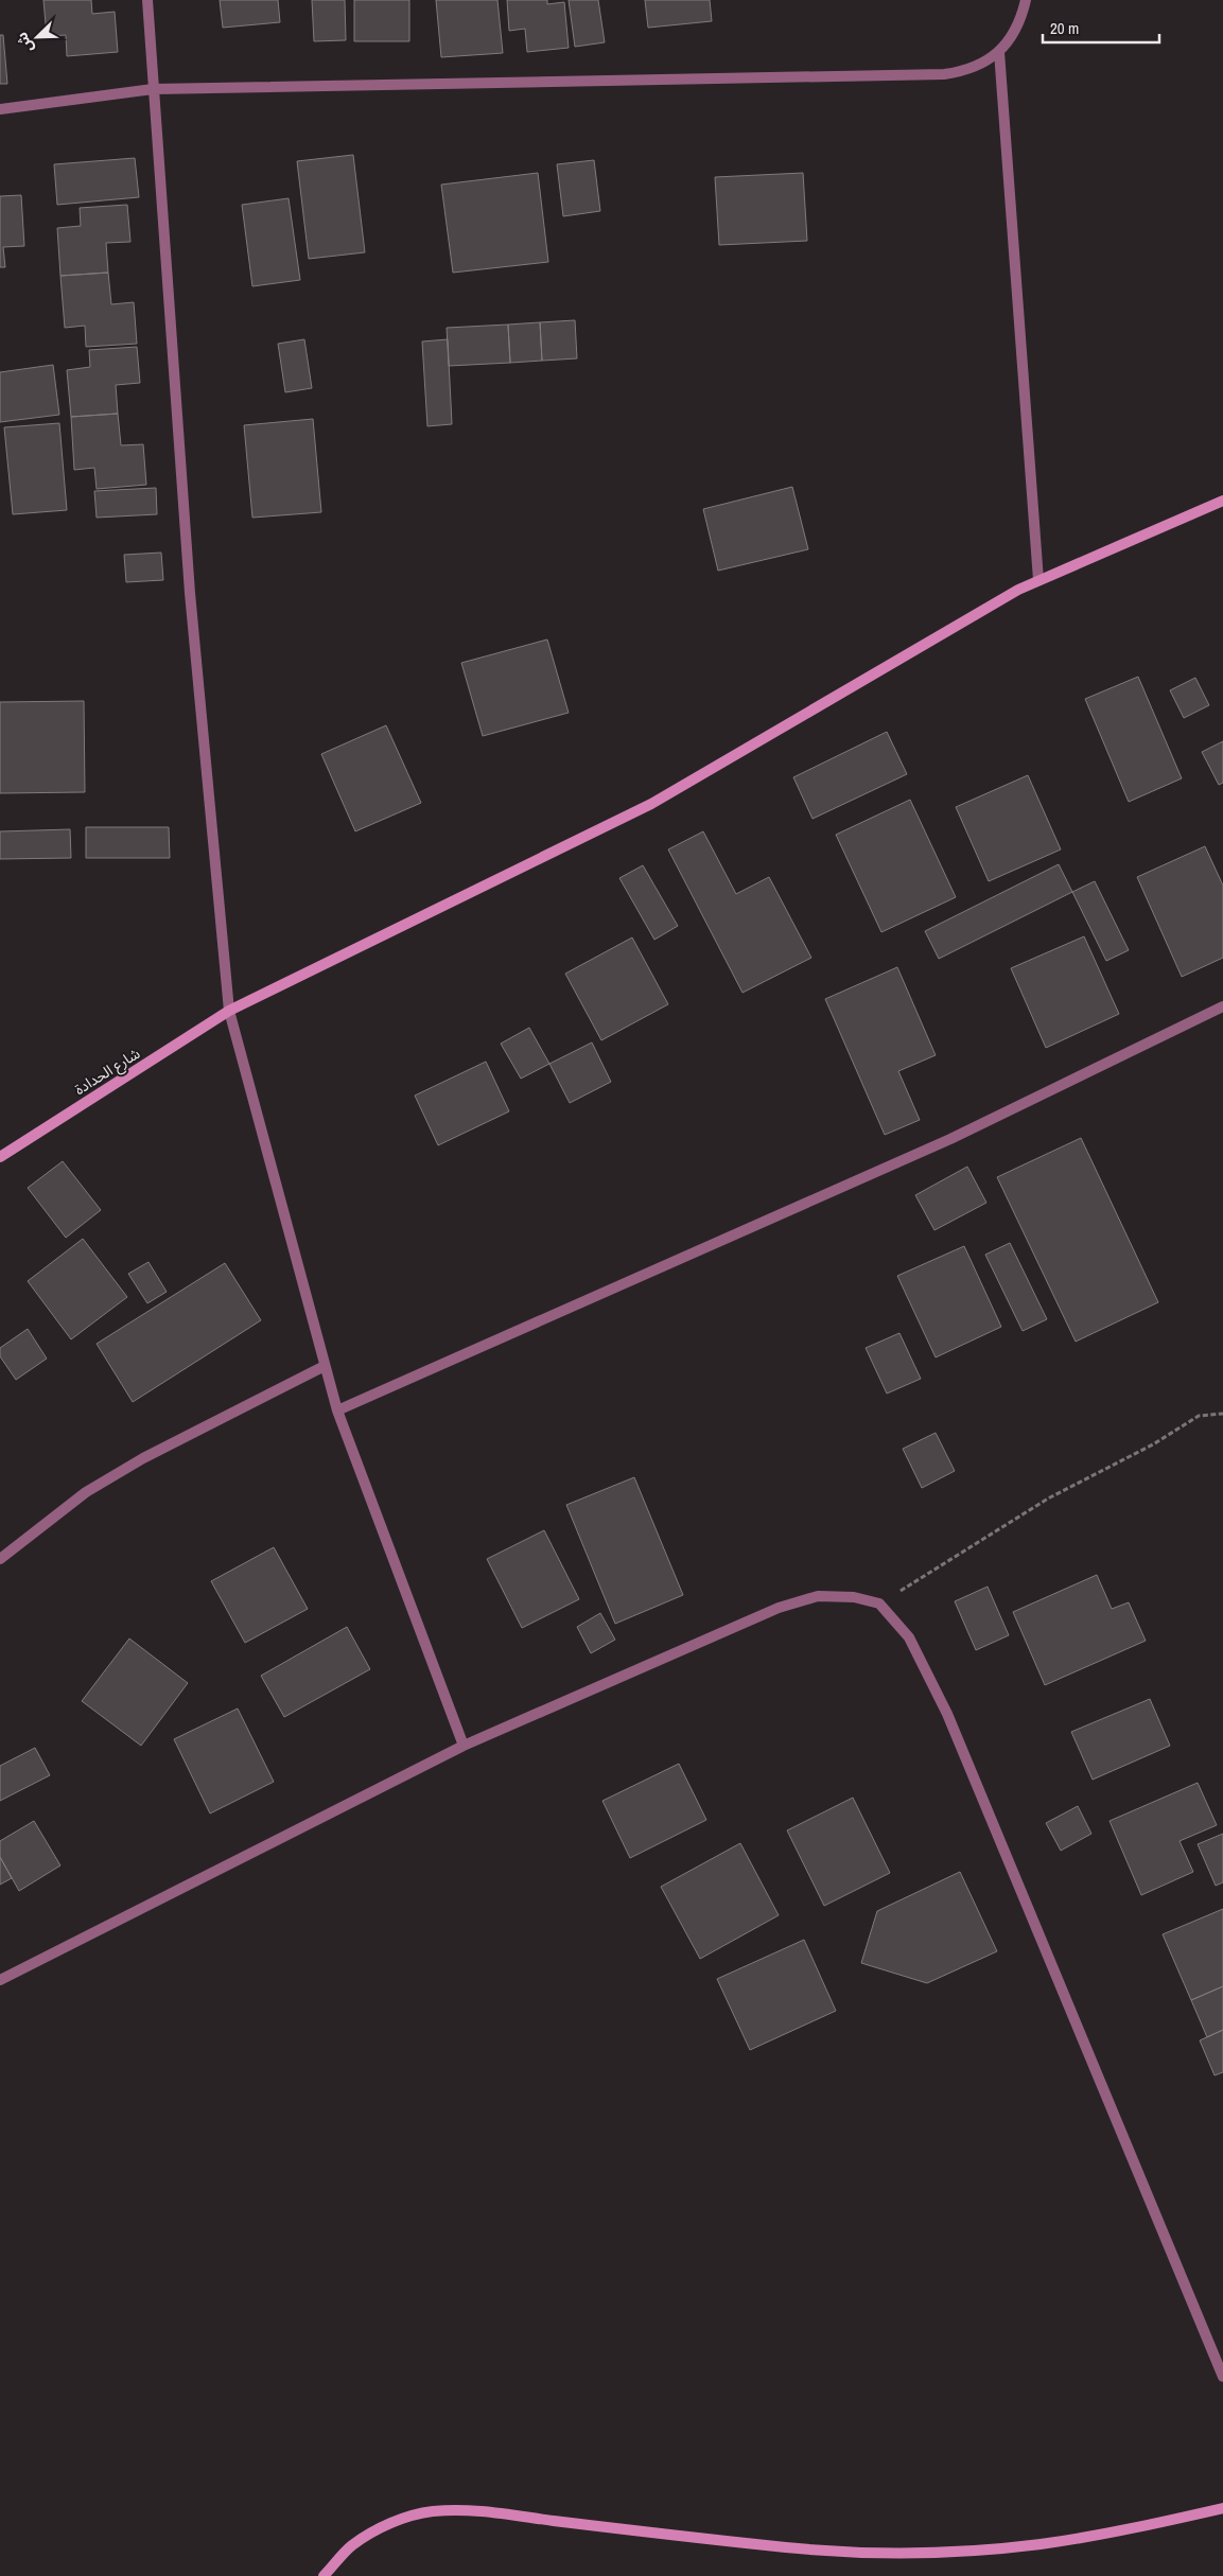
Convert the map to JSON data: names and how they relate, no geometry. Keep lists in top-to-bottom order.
{
  "streets": {
    "street": ["شارع الحدادة"]
  },
  "scale_bar": "20 m",
  "north": "bottom left"
}
